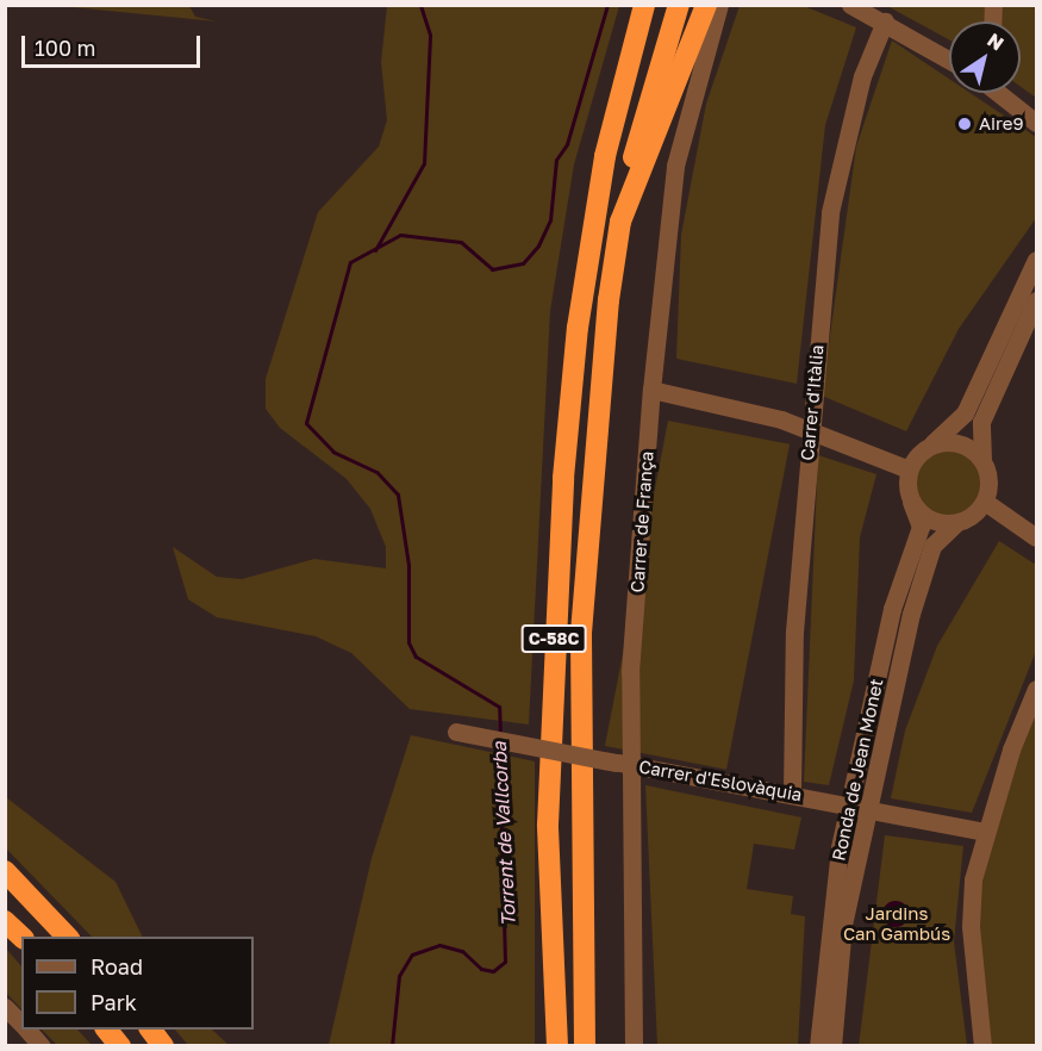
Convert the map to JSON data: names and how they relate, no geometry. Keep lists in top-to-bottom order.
{
  "streets": {
    "highway": ["C-58C"],
    "street": [
      "Carrer d'Itàlia",
      "Carrer de França",
      "Ronda de Jean Monet",
      "Carrer d'Eslovàquia"
    ]
  },
  "crossings": [
    ["Carrer d'Itàlia", "Carrer d'Eslovàquia"],
    ["Carrer de França", "Carrer d'Eslovàquia"],
    ["Ronda de Jean Monet", "Carrer d'Eslovàquia"]
  ],
  "water": ["Torrent de Vallcorba"],
  "parks": ["Jardins Can Gambús"],
  "places": ["Aire9"],
  "legend": ["Road", "Park"],
  "scale_bar": "100 m",
  "north": "top right"
}
